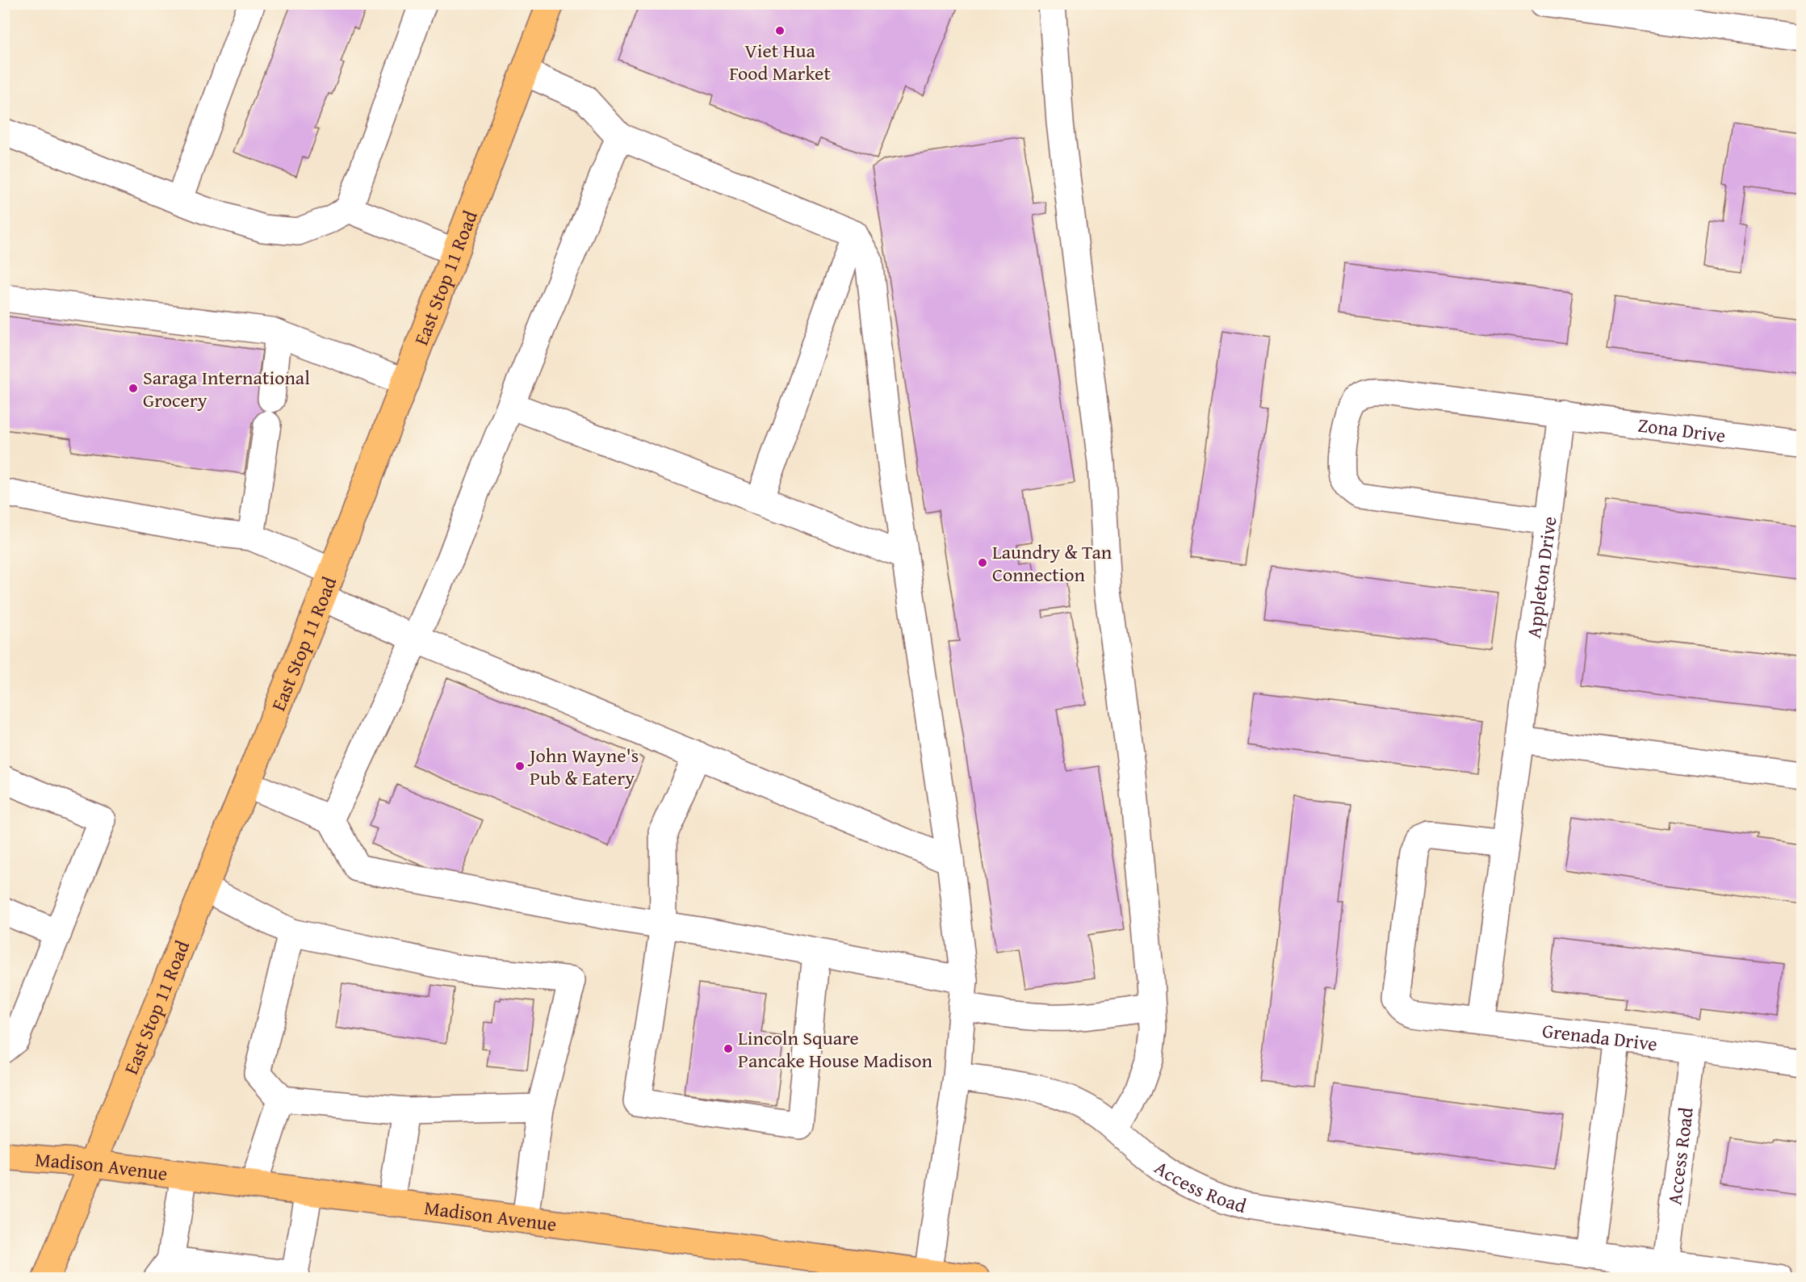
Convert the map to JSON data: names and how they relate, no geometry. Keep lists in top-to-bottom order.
{
  "streets": {
    "main road": ["East Stop 11 Road", "Madison Avenue"],
    "street": [
      "Zona Drive",
      "Appleton Drive",
      "Grenada Drive",
      "Access Road"
    ]
  },
  "crossings": [
    ["East Stop 11 Road", "Madison Avenue"],
    ["Zona Drive", "Appleton Drive"],
    ["Appleton Drive", "Grenada Drive"],
    ["Grenada Drive", "Access Road"]
  ],
  "places": [
    "Viet Hua Food Market",
    "Saraga International Grocery",
    "Laundry & Tan Connection",
    "John Wayne's Pub & Eatery",
    "Lincoln Square Pancake House Madison"
  ]
}
